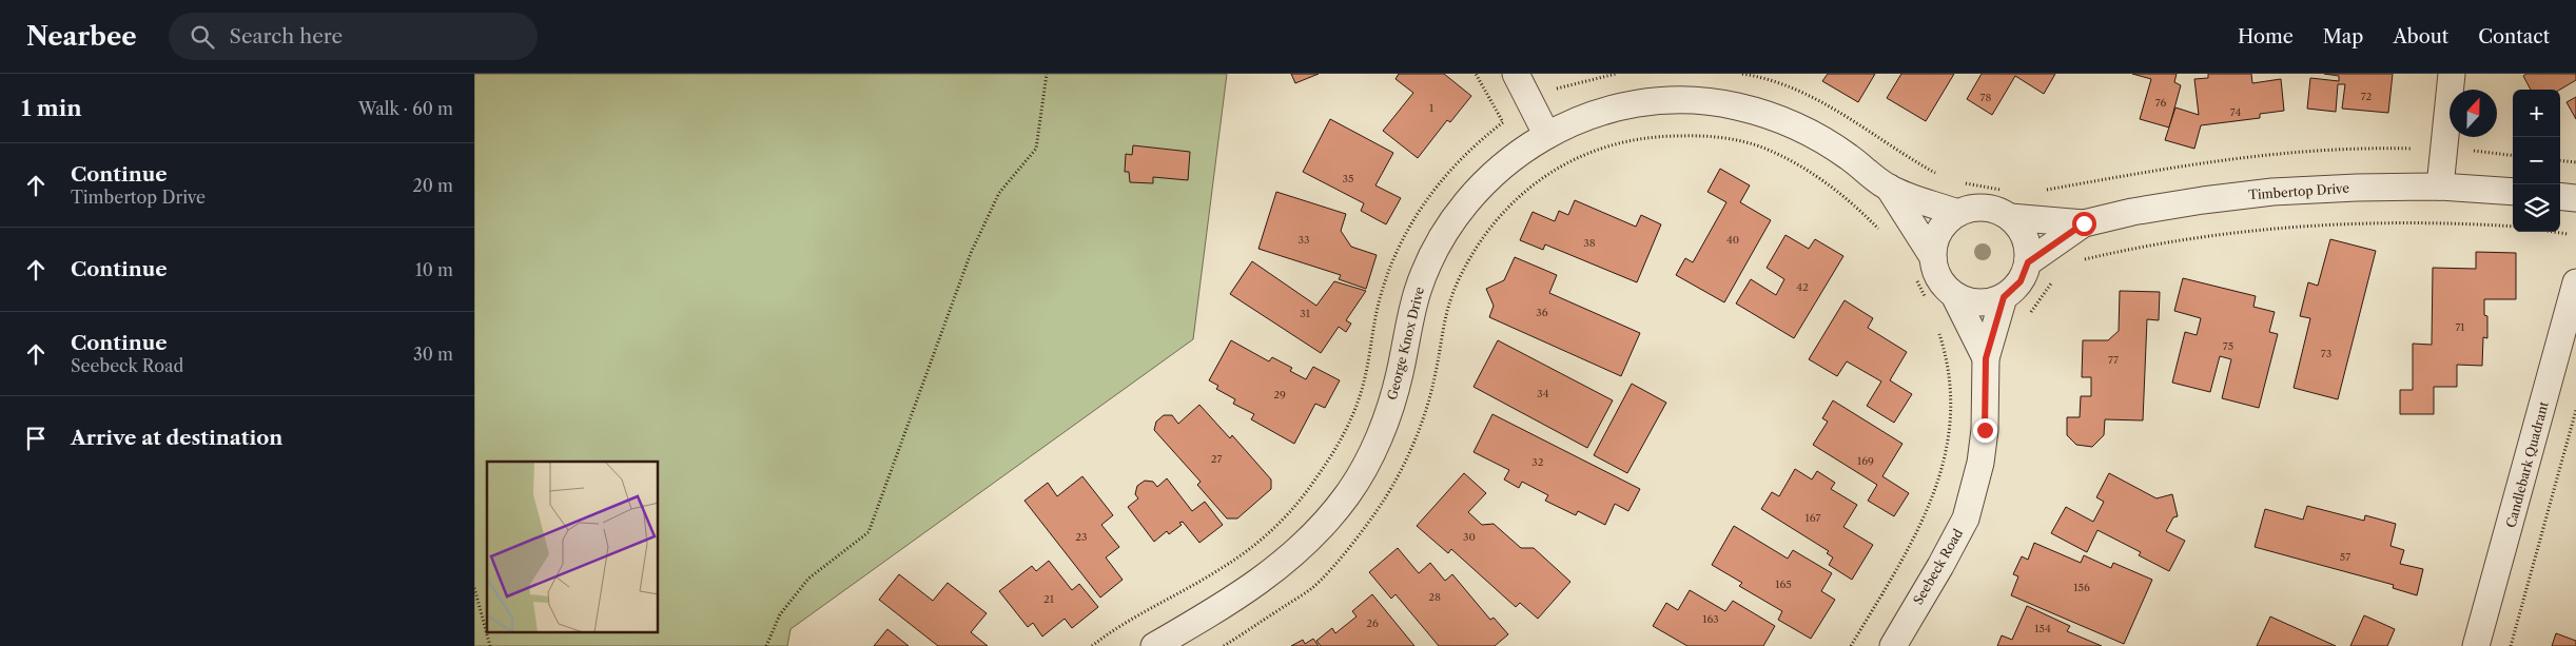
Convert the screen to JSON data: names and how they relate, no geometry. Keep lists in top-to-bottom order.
{
  "streets": {
    "street": [
      "Timbertop Drive",
      "George Knox Drive",
      "Candlebark Quadrant",
      "Seebeck Road"
    ]
  },
  "crossings": [
    ["Timbertop Drive", "George Knox Drive"],
    ["Timbertop Drive", "Seebeck Road"],
    ["George Knox Drive", "Seebeck Road"]
  ],
  "house_numbers": [
    "72",
    "78",
    "76",
    "1",
    "74",
    "35",
    "33",
    "40",
    "38",
    "42",
    "36",
    "31",
    "71",
    "75",
    "73",
    "77",
    "34",
    "29",
    "27",
    "169",
    "32",
    "167",
    "23",
    "30",
    "57",
    "165",
    "156",
    "28",
    "21",
    "163",
    "26",
    "154"
  ],
  "north": "top",
  "page": {
    "header": "Nearbee",
    "search": "Search here",
    "nav": [
      "Home",
      "Map",
      "About",
      "Contact"
    ],
    "heading": ["1 min", "Walk · 60 m"],
    "map_buttons": ["+", "−"],
    "list": [
      ["Continue", "Timbertop Drive", "20 m"],
      ["Continue", "10 m"],
      ["Continue", "Seebeck Road", "30 m"],
      "Arrive at destination"
    ]
  }
}
